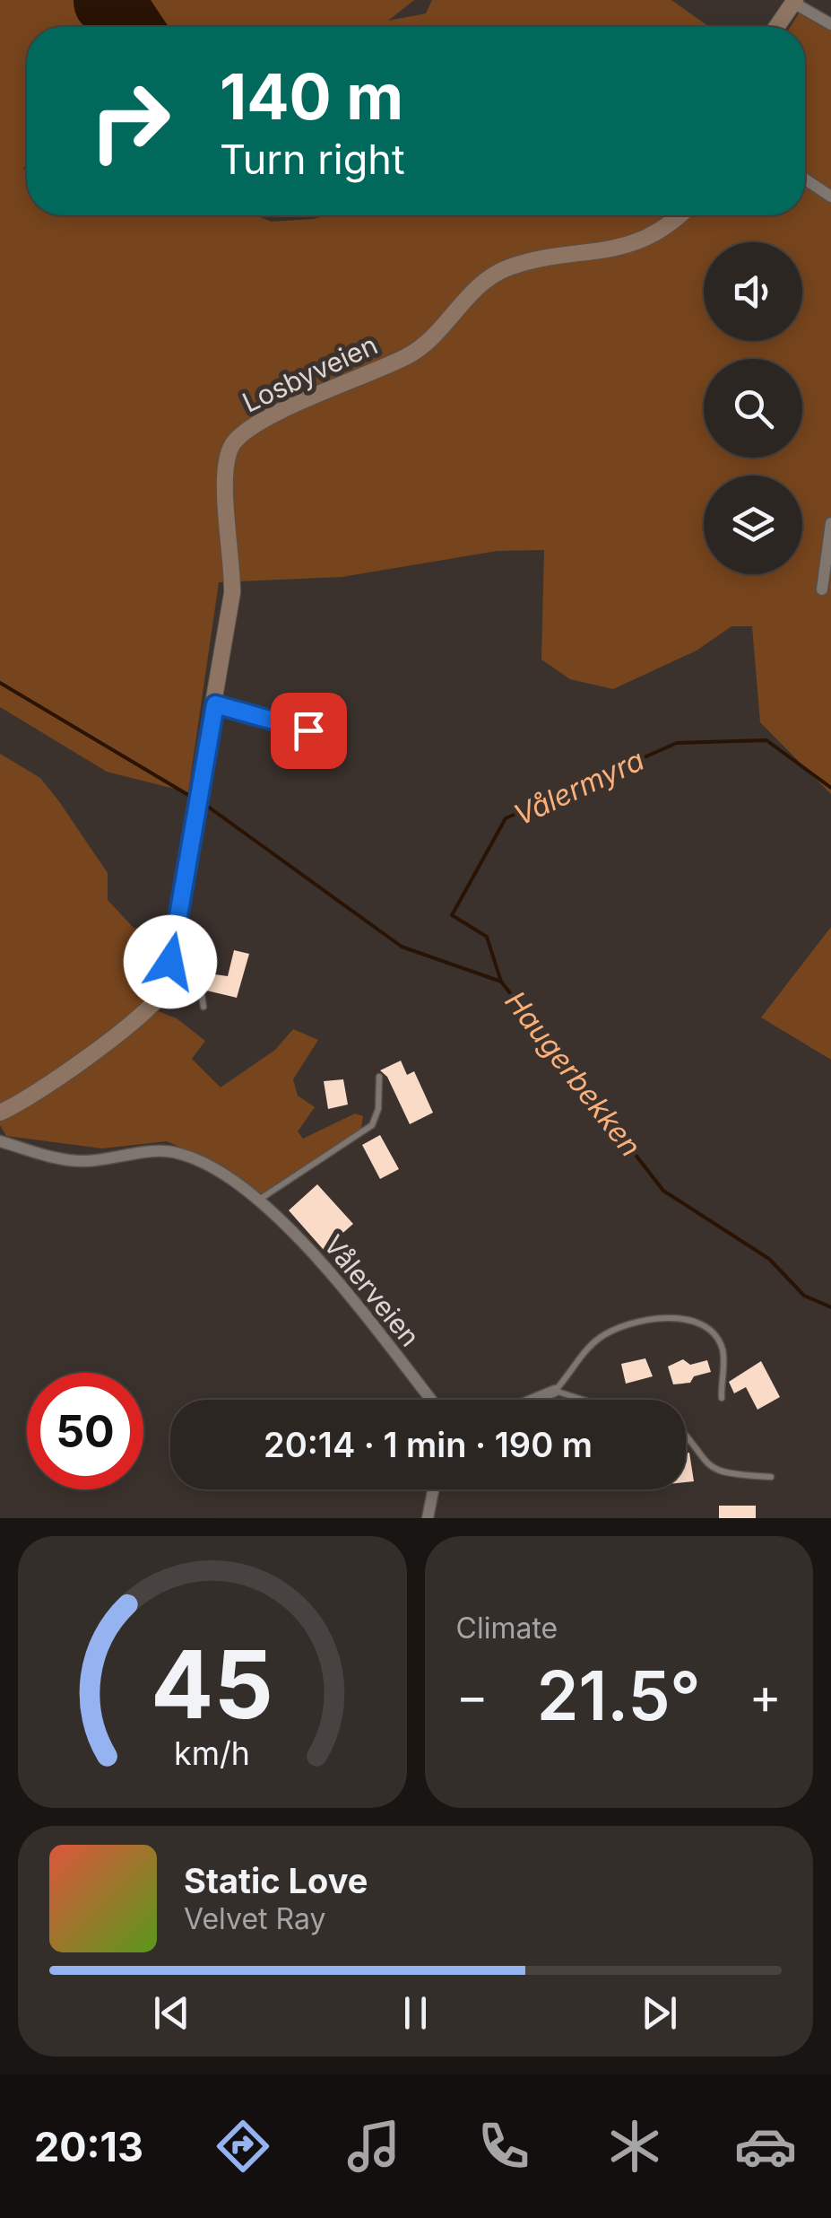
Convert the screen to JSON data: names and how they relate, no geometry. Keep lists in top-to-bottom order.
{
  "streets": {
    "main road": ["Losbyveien"],
    "street": ["Vålerveien"]
  },
  "water": ["Vålermyra", "Haugerbekken"],
  "page": {
    "turn": ["140 m", "Turn right"],
    "limit": "50",
    "trip": "20:14 · 1 min · 190 m",
    "tile": "Climate",
    "heat": ["−", "21.5°", "+"],
    "song": ["Static Love", "Velvet Ray"],
    "tabs": "20:13",
    "gauge": ["45", "km/h"]
  }
}
